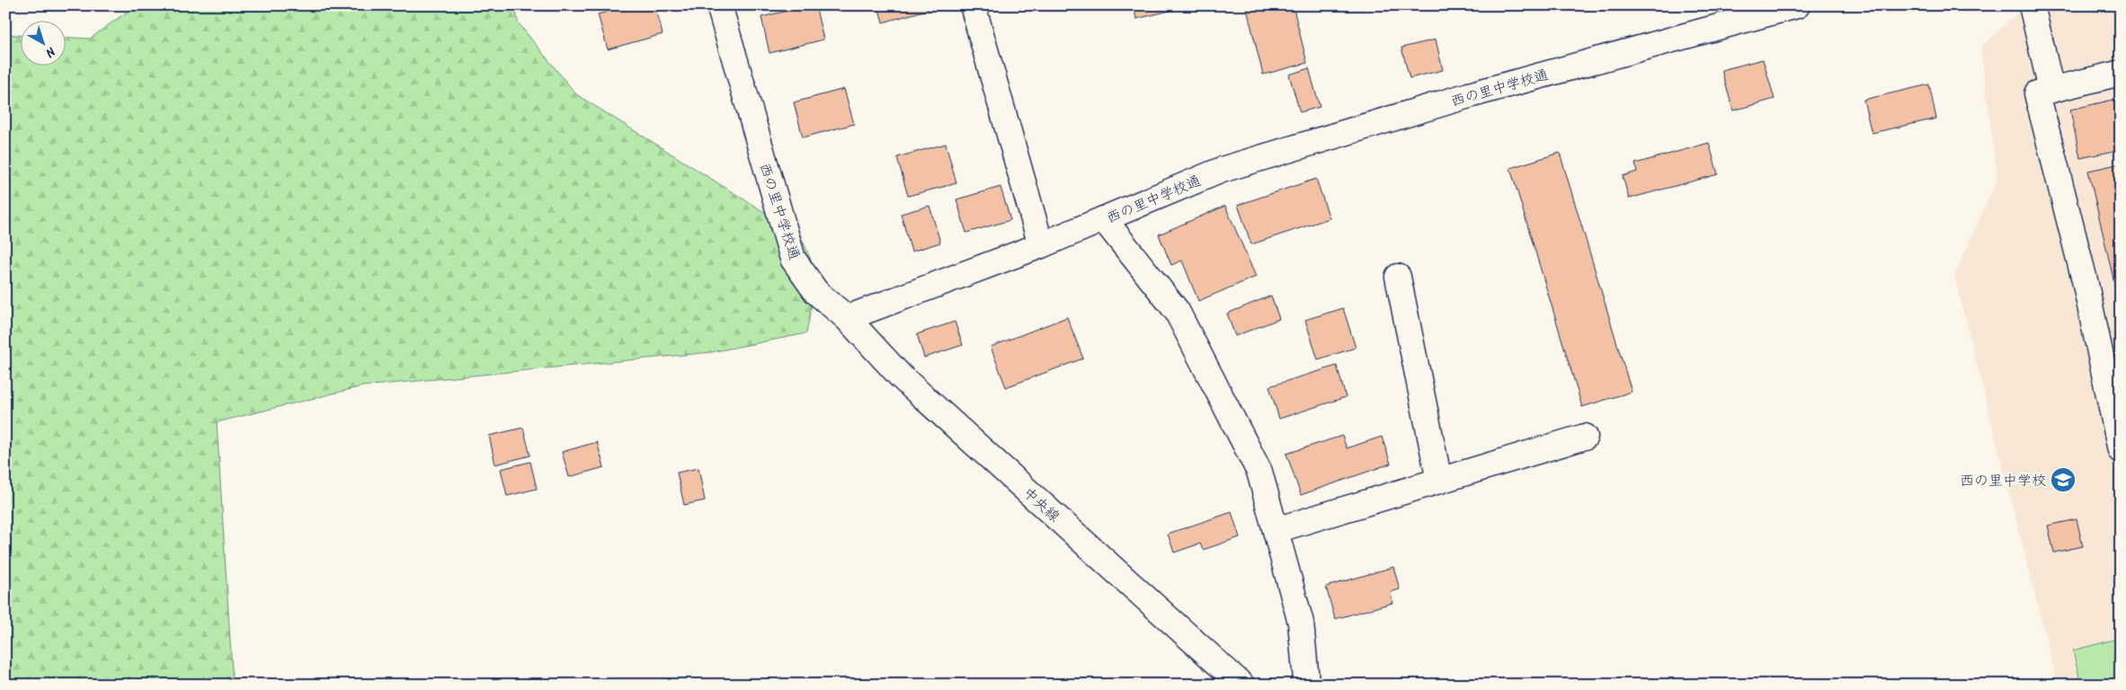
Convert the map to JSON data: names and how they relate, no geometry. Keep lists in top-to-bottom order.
{
  "streets": {
    "street": ["西の里中学校通", "中央線"]
  },
  "crossings": [
    ["西の里中学校通", "中央線"]
  ],
  "places": {
    "school or university": ["西の里中学校"]
  },
  "north": "bottom right"
}
